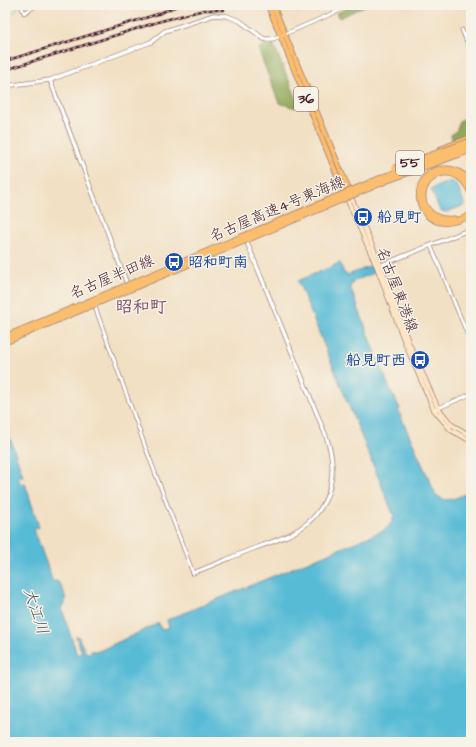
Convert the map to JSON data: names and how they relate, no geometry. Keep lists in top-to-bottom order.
{
  "streets": {
    "highway": ["名古屋高速4号東海線"],
    "main road": [
      "36",
      "55",
      "名古屋半田線",
      "名古屋東港線"
    ]
  },
  "crossings": [
    ["36", "名古屋高速4号東海線"],
    ["36", "名古屋半田線"],
    ["36", "名古屋東港線"],
    ["名古屋高速4号東海線", "名古屋半田線"],
    ["名古屋高速4号東海線", "名古屋東港線"],
    ["名古屋半田線", "名古屋東港線"]
  ],
  "districts": ["昭和町"],
  "water": ["大江川"],
  "places": {
    "bus stop": ["船見町", "昭和町南", "船見町西"]
  }
}
